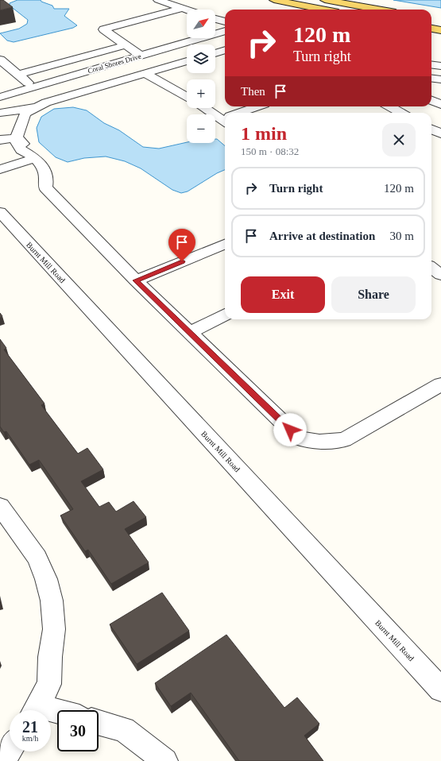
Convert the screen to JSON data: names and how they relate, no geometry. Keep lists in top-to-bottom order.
{
  "streets": {
    "street": ["Coral Shores Drive", "Burnt Mill Road"]
  },
  "north": "top right",
  "page": {
    "map_buttons": ["+", "−"],
    "turn": ["120 m", "Turn right"],
    "then": "Then",
    "heading": ["1 min", "150 m · 08:32"],
    "list": [
      {
        "name": "Turn right",
        "value": "120 m"
      },
      {
        "name": "Arrive at destination",
        "value": "30 m"
      }
    ],
    "buttons": ["Exit", "Share"],
    "speed": "21 km/h",
    "limit": "30"
  }
}
